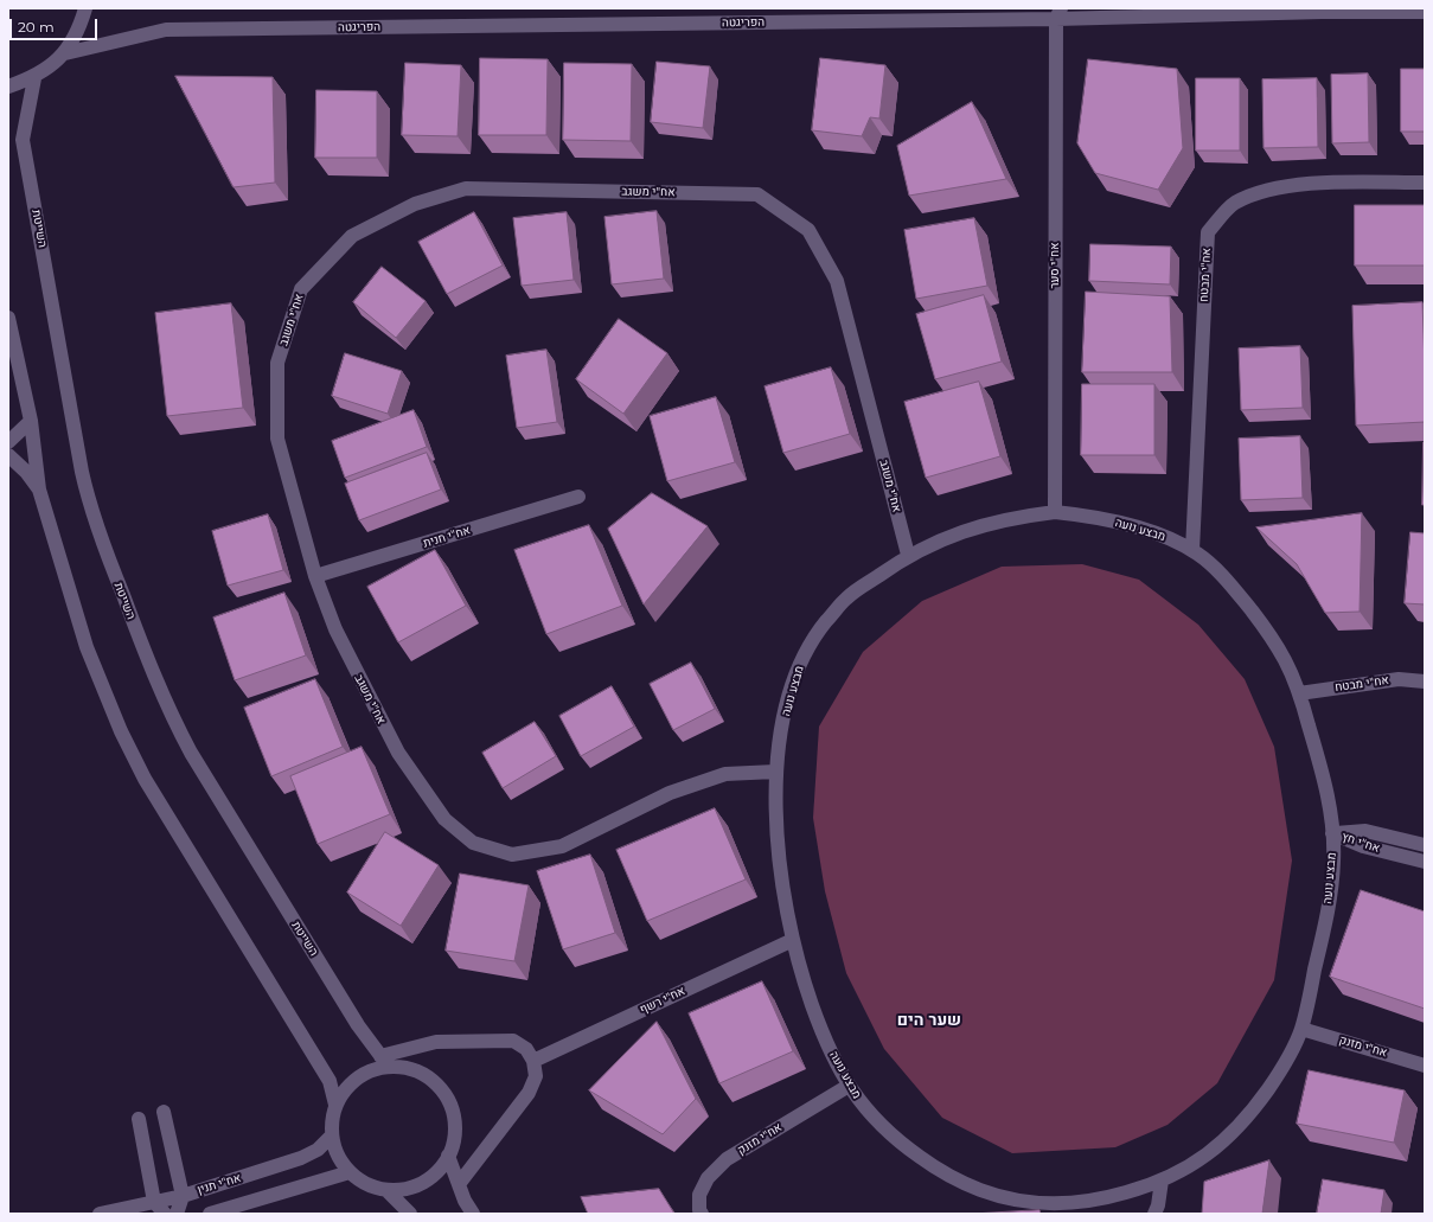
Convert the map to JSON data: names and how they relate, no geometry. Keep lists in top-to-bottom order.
{
  "streets": {
    "street": [
      "הפריגטה",
      "אח\"י משגב",
      "השייטת",
      "אח\"י סער",
      "אח\"י מבטח",
      "מבצע נועה",
      "אח\"י חנית",
      "אח\"י חץ",
      "אח\"י רשף",
      "אח\"י מזנק",
      "אח\"י תנין"
    ]
  },
  "crossings": [
    ["הפריגטה", "אח\"י סער"],
    ["אח\"י משגב", "מבצע נועה"],
    ["אח\"י משגב", "אח\"י חנית"],
    ["השייטת", "אח\"י תנין"],
    ["אח\"י סער", "מבצע נועה"],
    ["אח\"י מבטח", "מבצע נועה"],
    ["מבצע נועה", "אח\"י חץ"],
    ["מבצע נועה", "אח\"י רשף"],
    ["מבצע נועה", "אח\"י מזנק"]
  ],
  "districts": ["שער הים"],
  "scale_bar": "20 m"
}
